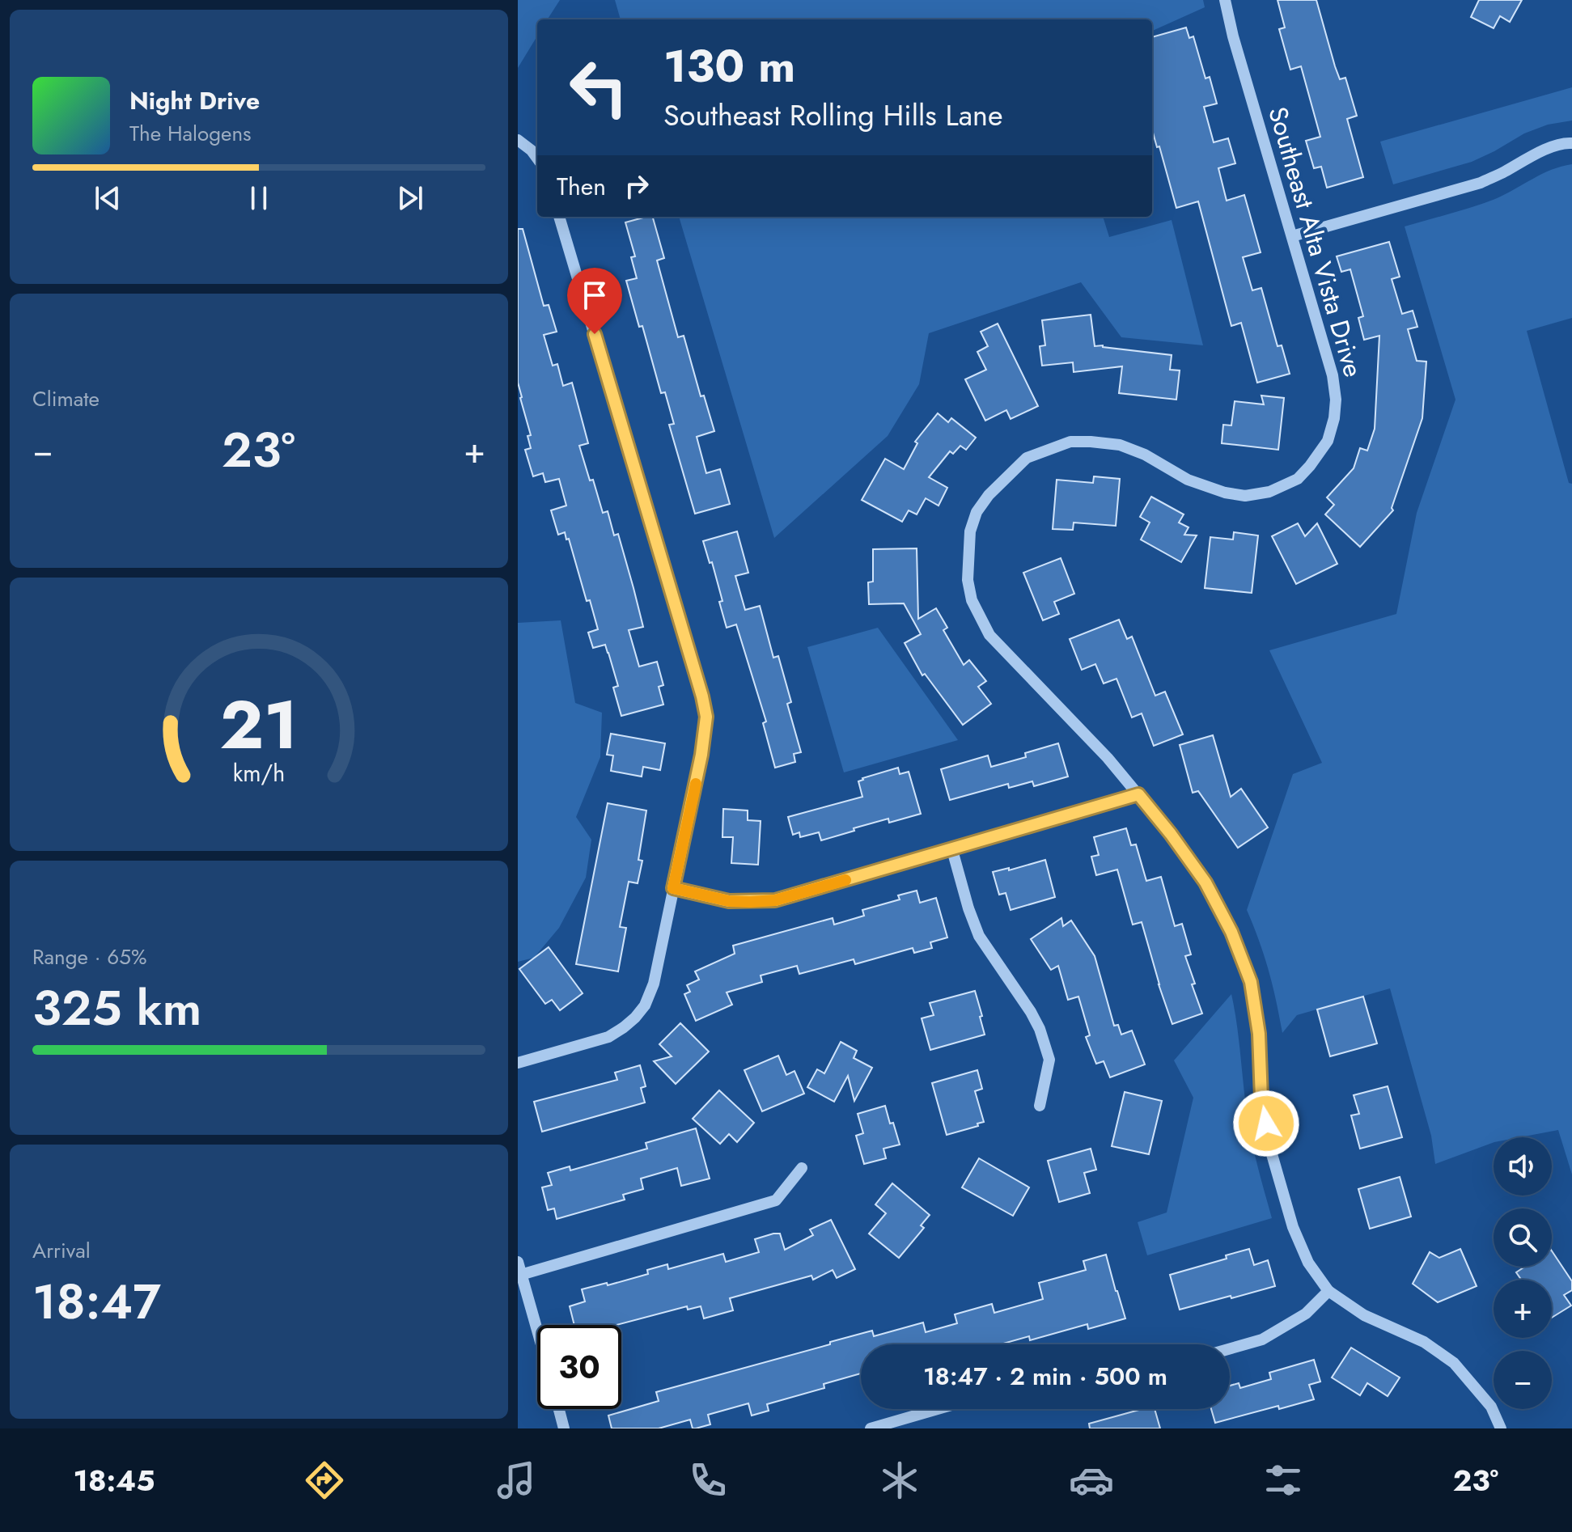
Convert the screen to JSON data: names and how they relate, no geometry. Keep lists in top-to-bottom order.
{
  "streets": {
    "street": ["Southeast Alta Vista Drive"]
  },
  "page": {
    "turn": ["130 m", "Southeast Rolling Hills Lane"],
    "song": ["Night Drive", "The Halogens"],
    "then": "Then",
    "tile": [
      "Climate",
      ["Range · 65%", "325 km"],
      ["Arrival", "18:47"]
    ],
    "heat": ["−", "23°", "+"],
    "map_buttons": ["+", "−"],
    "limit": "30",
    "trip": "18:47 · 2 min · 500 m",
    "tabs": ["18:45", "23°"],
    "gauge": ["21", "km/h"]
  }
}
